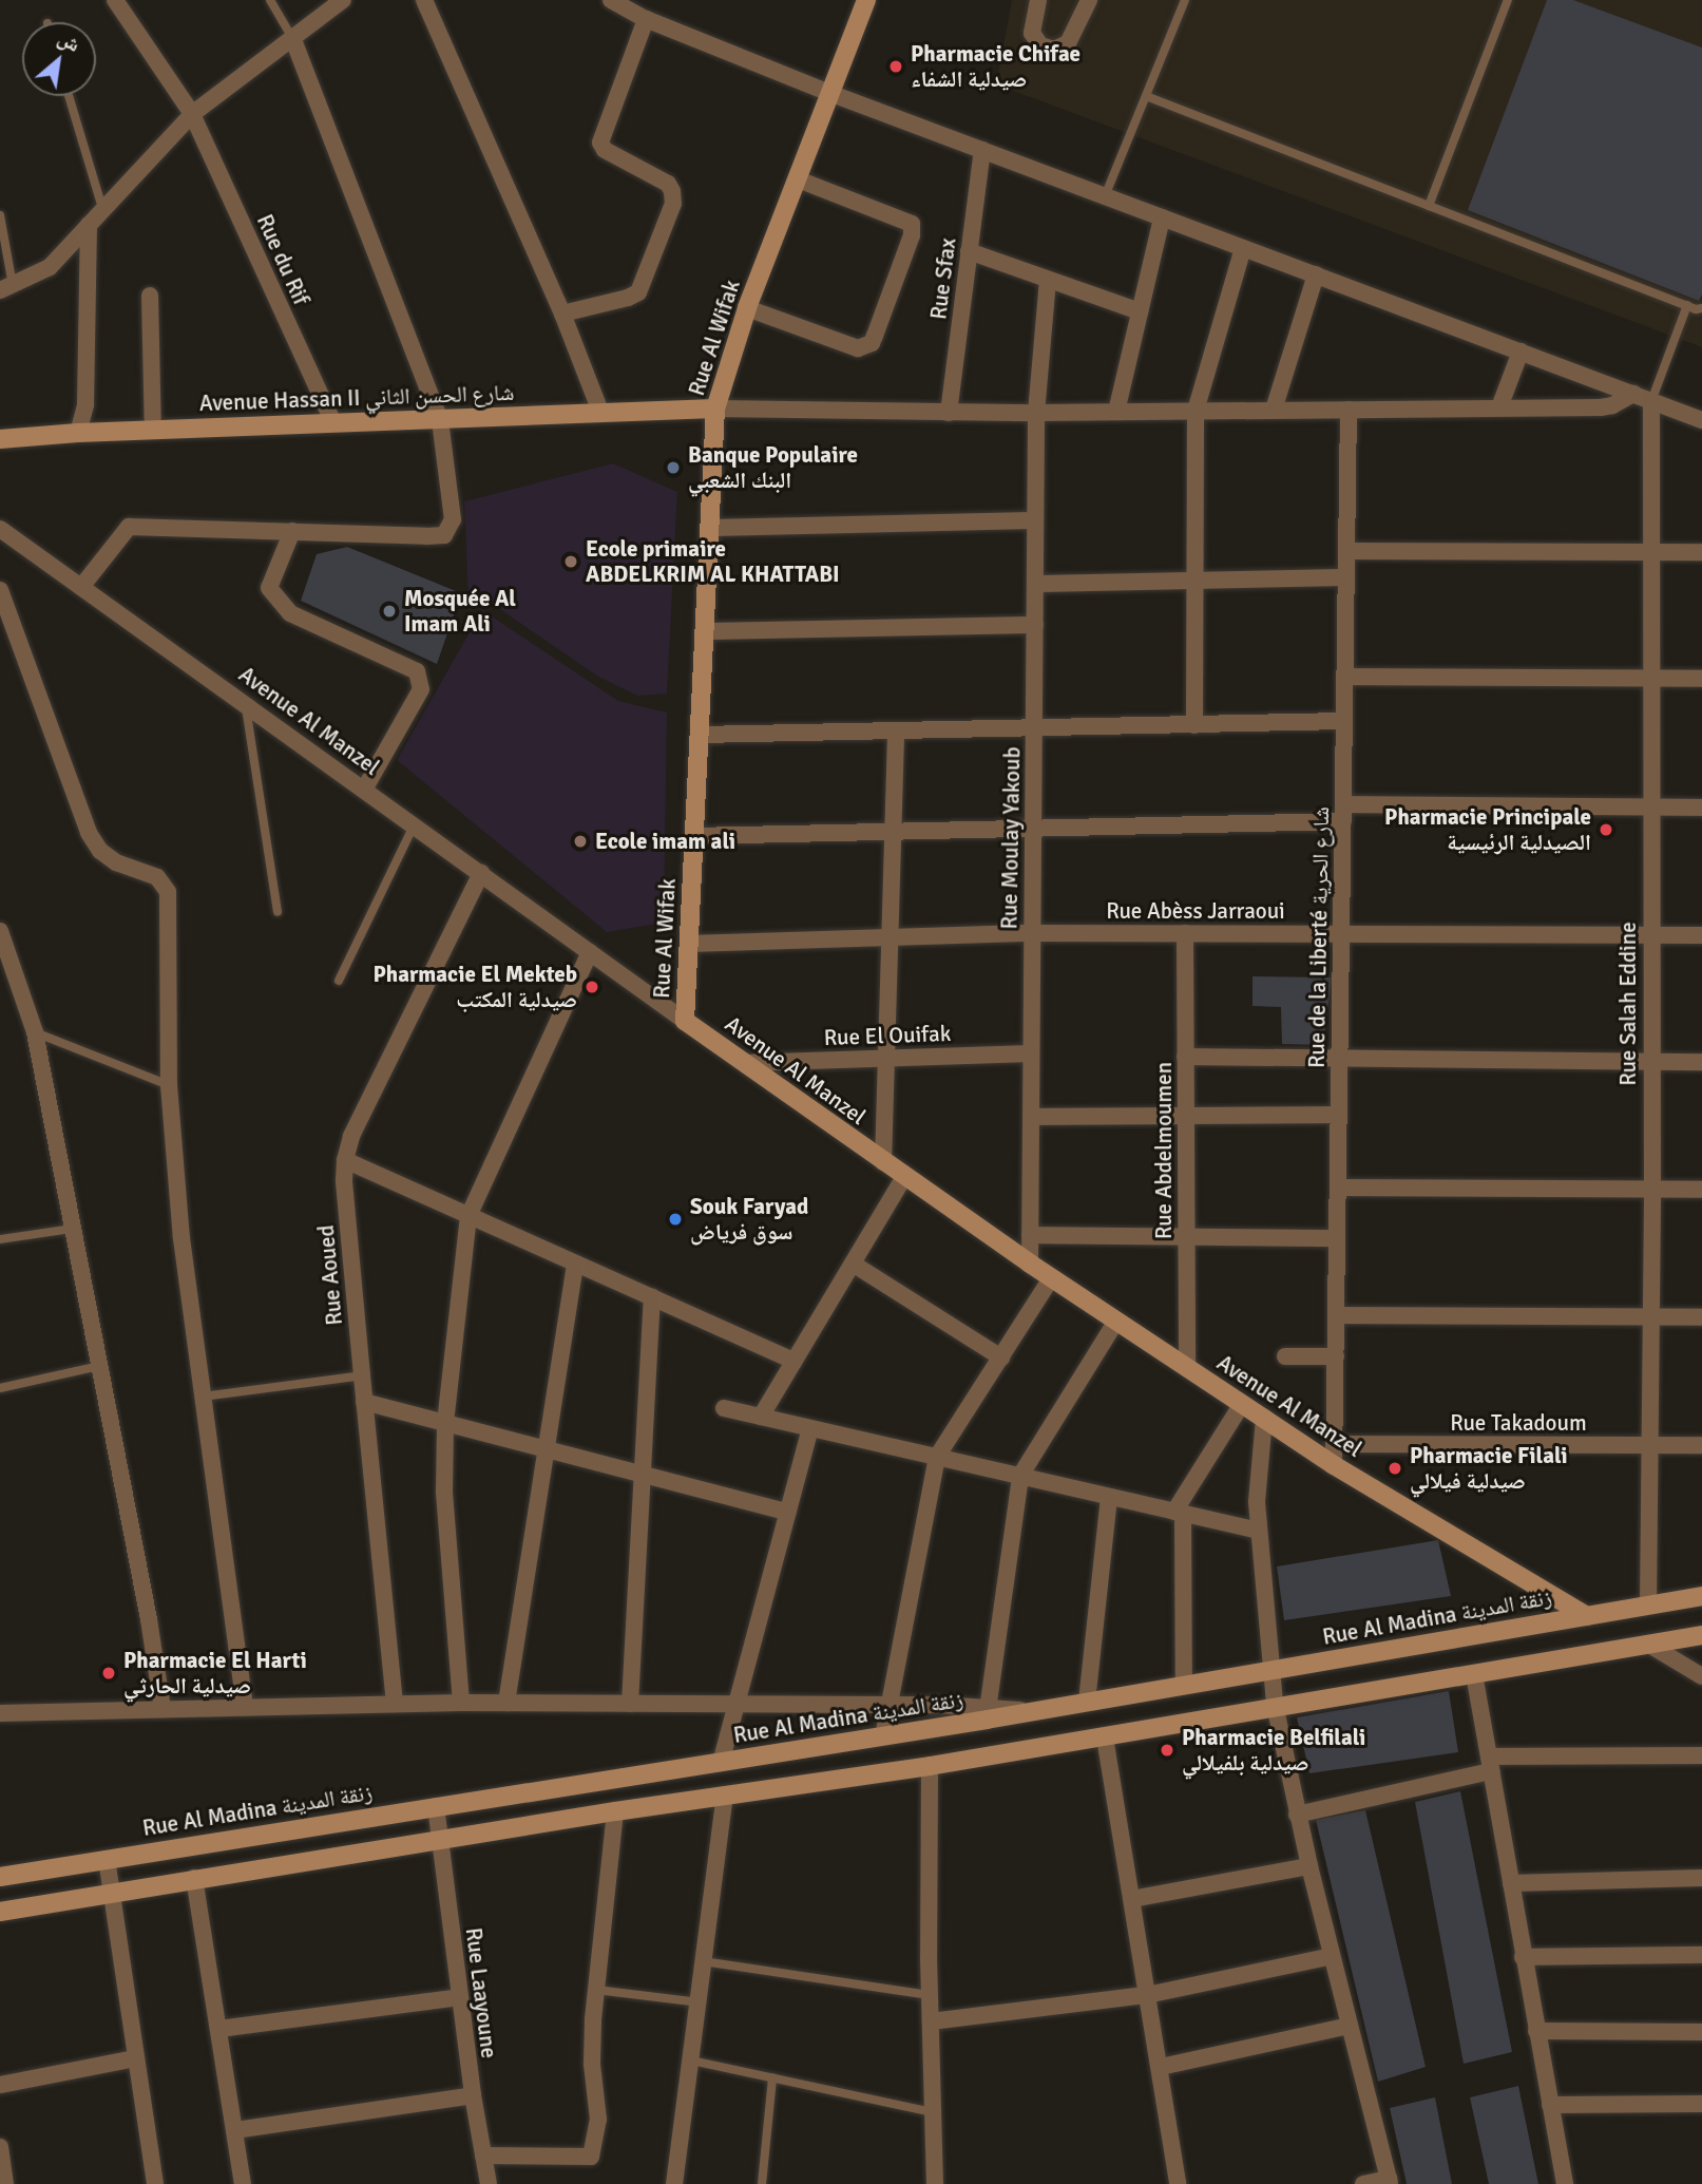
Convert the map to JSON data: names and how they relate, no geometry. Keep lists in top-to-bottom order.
{
  "streets": {
    "main road": [
      "Rue Al Wifak",
      "Avenue Hassan II شارع الحسن الثاني",
      "Avenue Al Manzel",
      "Rue Al Madina زنقة المدينة"
    ],
    "street": [
      "Rue du Rif",
      "Rue Sfax",
      "Rue Moulay Yakoub",
      "Rue Abèss Jarraoui",
      "Rue de la Liberté شارع الحرية",
      "Rue Salah Eddine",
      "Rue El Ouifak",
      "Rue Abdelmoumen",
      "Rue Aoued",
      "Rue Takadoum",
      "Rue Laayoune"
    ]
  },
  "crossings": [
    ["Rue du Rif", "Avenue Hassan II شارع الحسن الثاني"],
    ["Rue Al Wifak", "Avenue Hassan II شارع الحسن الثاني"],
    ["Rue Al Wifak", "Avenue Al Manzel"],
    ["Rue Al Wifak", "Rue Abèss Jarraoui"],
    ["Avenue Al Manzel", "Rue Moulay Yakoub"],
    ["Avenue Al Manzel", "Rue de la Liberté شارع الحرية"],
    ["Avenue Al Manzel", "Rue El Ouifak"],
    ["Avenue Al Manzel", "Rue Abdelmoumen"],
    ["Avenue Al Manzel", "Rue Aoued"],
    ["Avenue Al Manzel", "Rue Al Madina زنقة المدينة"],
    ["Rue Moulay Yakoub", "Rue Abèss Jarraoui"],
    ["Rue Moulay Yakoub", "Rue El Ouifak"],
    ["Rue Abèss Jarraoui", "Rue de la Liberté شارع الحرية"],
    ["Rue Abèss Jarraoui", "Rue Salah Eddine"],
    ["Rue Abèss Jarraoui", "Rue Abdelmoumen"],
    ["Rue de la Liberté شارع الحرية", "Rue Takadoum"],
    ["Rue Salah Eddine", "Rue Takadoum"],
    ["Rue Salah Eddine", "Rue Al Madina زنقة المدينة"],
    ["Rue Al Madina زنقة المدينة", "Rue Laayoune"]
  ],
  "places": [
    "Pharmacie Chifae صيدلية الشفاء",
    "Banque Populaire البنك الشعبي",
    "Ecole primaire ABDELKRIM AL KHATTABI",
    "Mosquée Al Imam Ali",
    "Pharmacie Principale الصيدلية الرئيسية",
    "Ecole imam ali",
    "Pharmacie El Mekteb صيدلية المكتب",
    "Souk Faryad سوق فرياض",
    "Pharmacie Filali صيدلية فيلالي",
    "Pharmacie El Harti صيدلية الحارثي",
    "Pharmacie Belfilali صيدلية بلفيلالي"
  ],
  "north": "top right"
}
